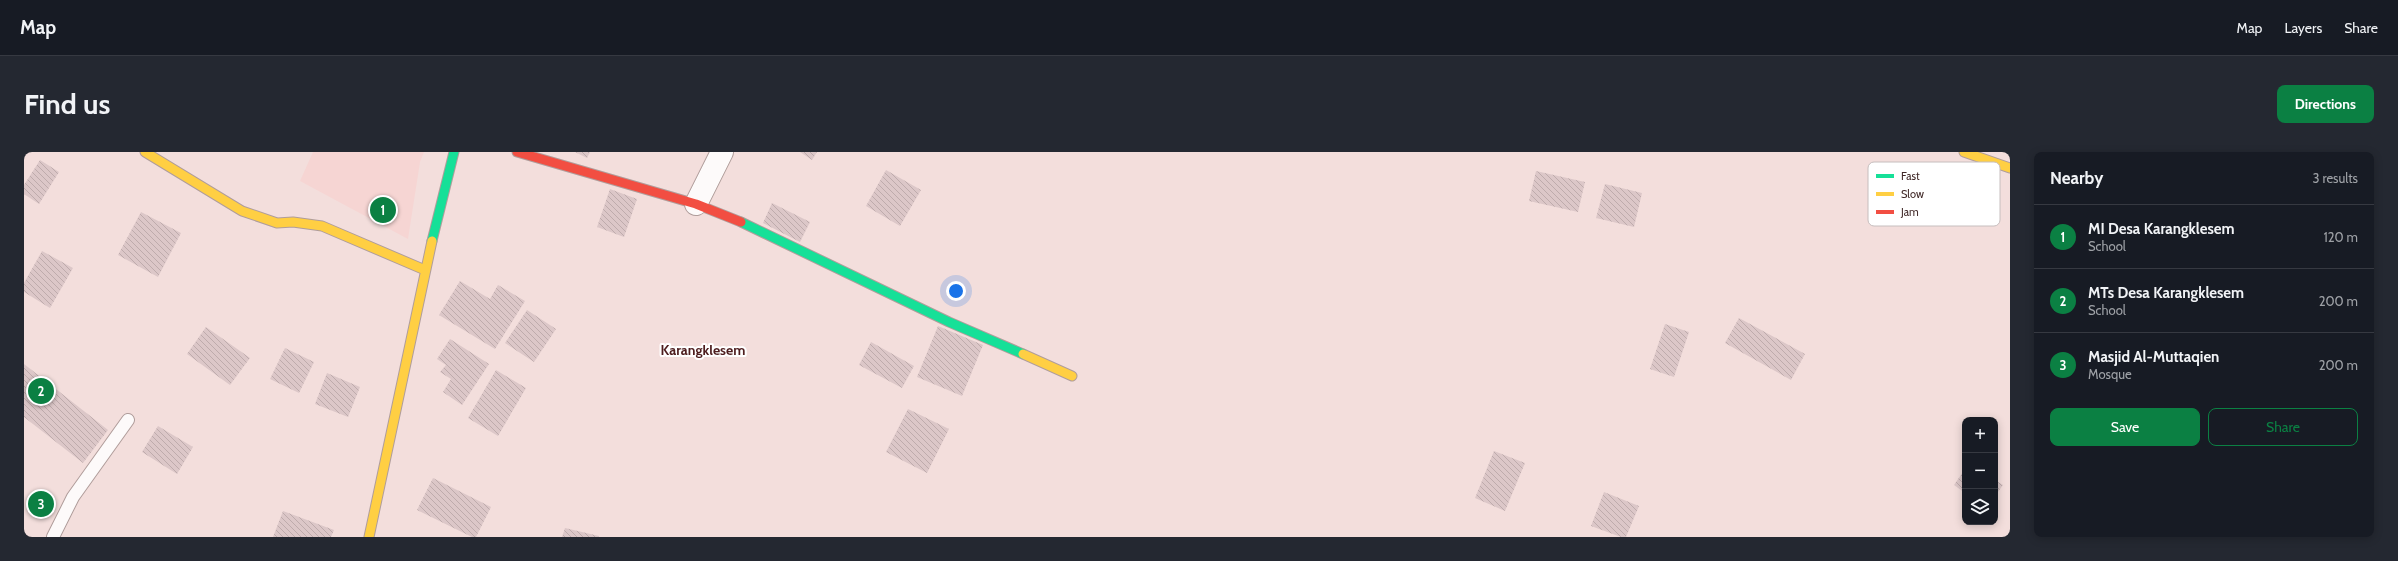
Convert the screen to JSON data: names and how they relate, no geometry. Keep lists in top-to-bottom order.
{
  "districts": ["Karangklesem"],
  "legend": ["Fast", "Slow", "Jam"],
  "page": {
    "header": "Map",
    "nav": ["Map", "Layers", "Share"],
    "buttons": [
      "Directions",
      ["Save", "Share"]
    ],
    "title": "Find us",
    "heading": ["Nearby", "3 results"],
    "pins": ["1", "2", "3"],
    "list": [
      {
        "mark": "1",
        "name": "MI Desa Karangklesem",
        "note": "School",
        "value": "120 m"
      },
      {
        "mark": "2",
        "name": "MTs Desa Karangklesem",
        "note": "School",
        "value": "200 m"
      },
      {
        "mark": "3",
        "name": "Masjid Al-Muttaqien",
        "note": "Mosque",
        "value": "200 m"
      }
    ],
    "map_buttons": ["+", "−"]
  }
}
